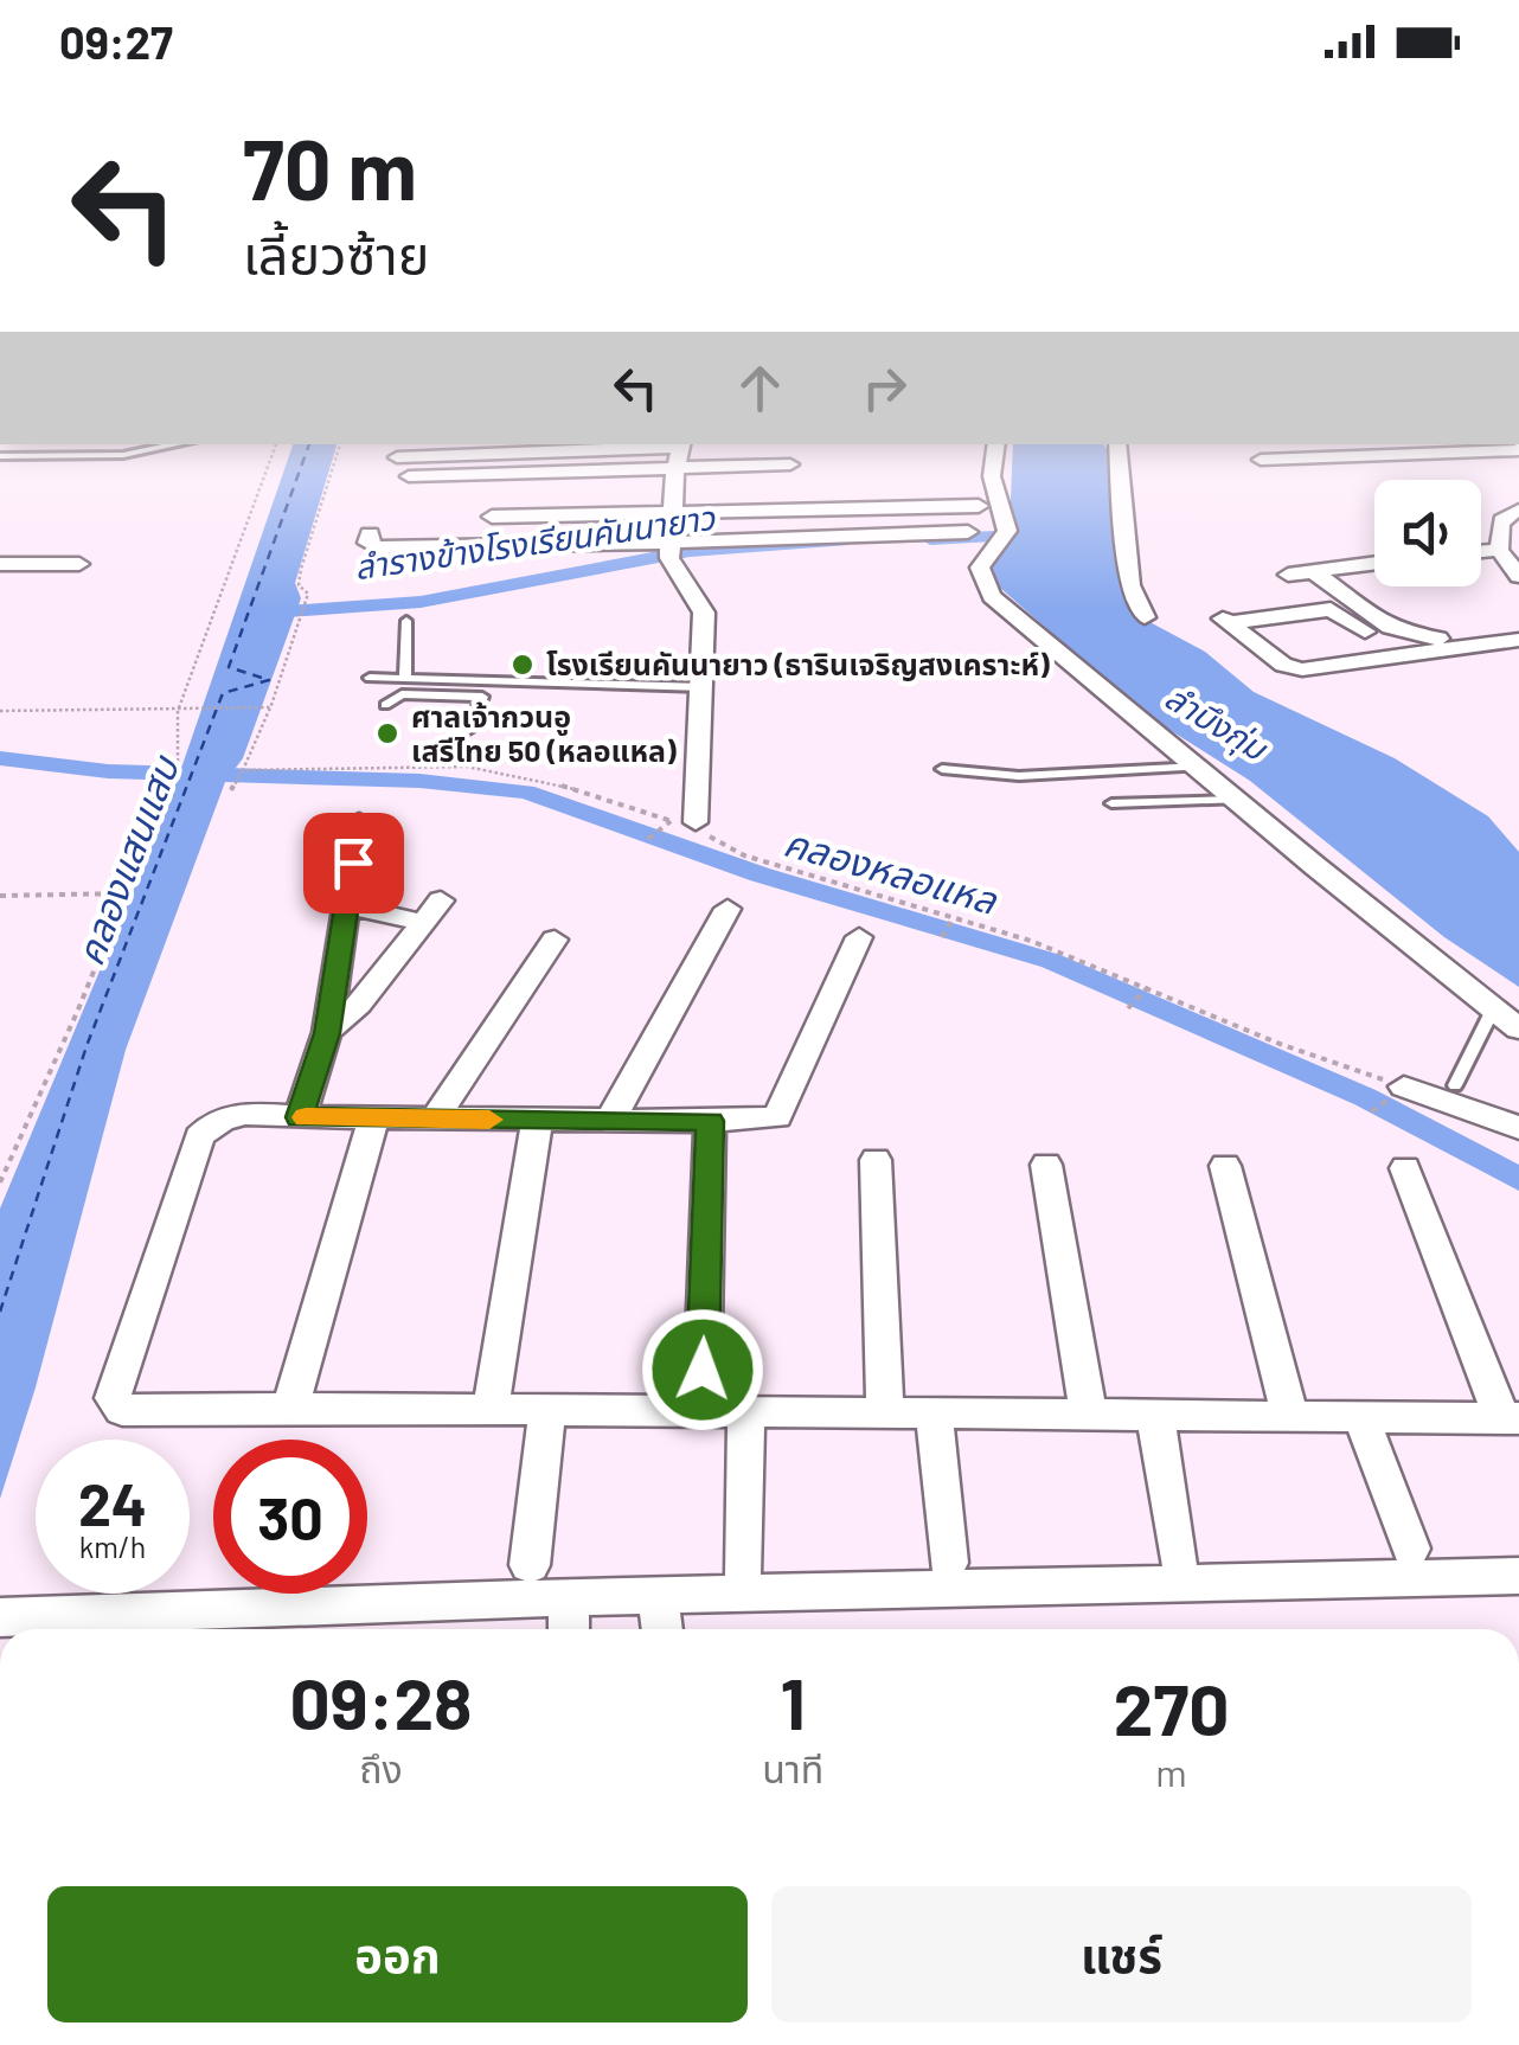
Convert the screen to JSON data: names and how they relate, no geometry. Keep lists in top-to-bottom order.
{
  "water": [
    "ลำรางข้างโรงเรียนคันนายาว",
    "ลำบึงกุ่ม",
    "คลองแสนแสบ",
    "คลองหลอแหล"
  ],
  "places": ["โรงเรียนคันนายาว (ธารินเจริญสงเคราะห์)", "ศาลเจ้ากวนอู เสรีไทย 50 (หลอแหล)"],
  "page": {
    "status": "09:27",
    "turn": ["70 m", "เลี้ยวซ้าย"],
    "speed": "24 km/h",
    "limit": "30",
    "eta": [
      "09:28",
      "ถึง",
      "1",
      "นาที",
      "270",
      "m"
    ],
    "buttons": ["ออก", "แชร์"]
  }
}
